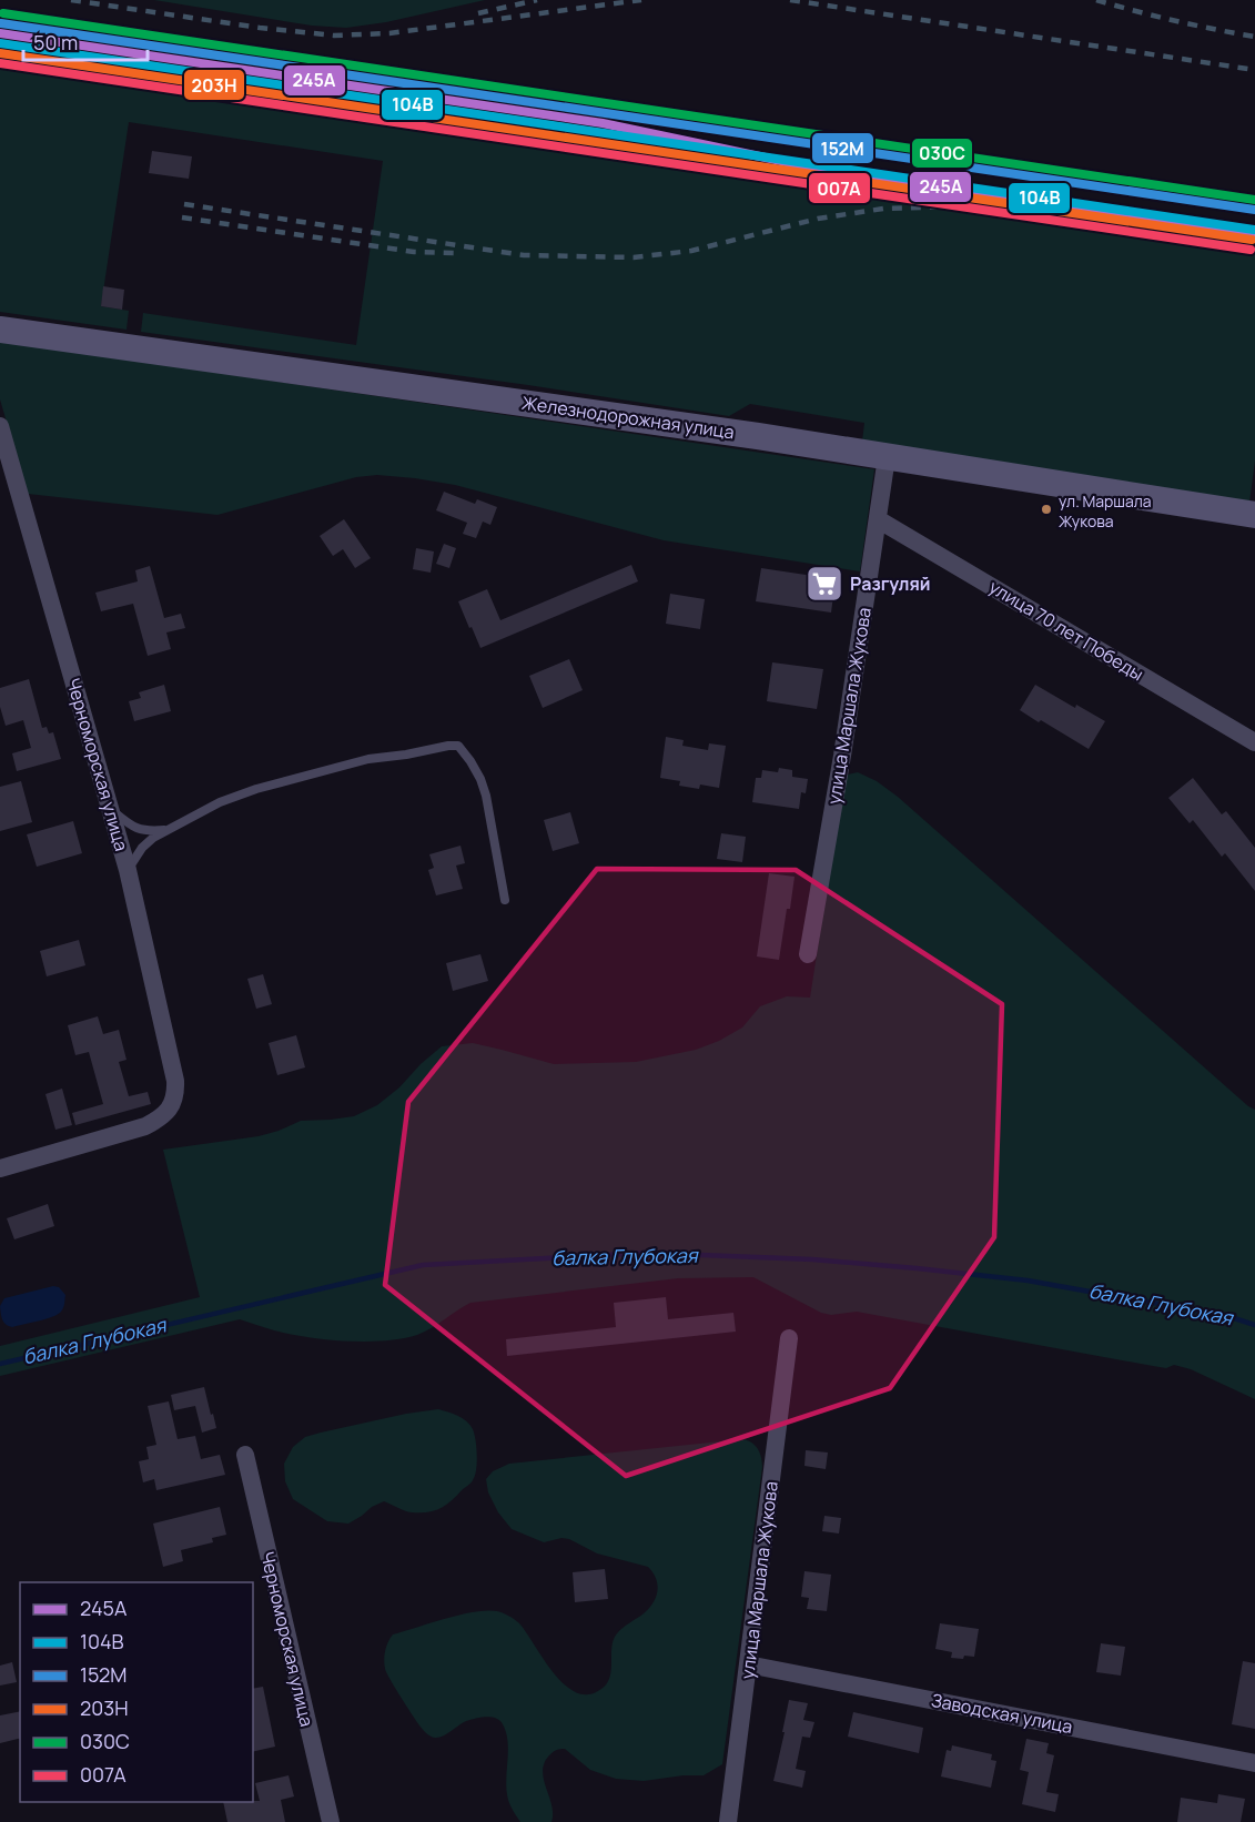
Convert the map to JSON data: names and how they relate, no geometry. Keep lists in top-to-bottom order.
{
  "streets": {
    "main road": ["Железнодорожная улица"],
    "street": [
      "улица 70 лет Победы",
      "улица Маршала Жукова",
      "Черноморская улица",
      "Заводская улица"
    ]
  },
  "crossings": [
    ["Железнодорожная улица", "улица Маршала Жукова"],
    ["улица 70 лет Победы", "улица Маршала Жукова"],
    ["улица Маршала Жукова", "Заводская улица"]
  ],
  "water": ["балка Глубокая"],
  "places": {
    "other": ["ул. Маршала Жукова"],
    "supermarket": ["Разгуляй"]
  },
  "lines": [
    "transit line 030C",
    "transit line 152М",
    "transit line 245А",
    "transit line 104В",
    "transit line 203Н",
    "transit line 007А"
  ],
  "legend": [
    "245А",
    "104В",
    "152М",
    "203Н",
    "030C",
    "007А"
  ],
  "scale_bar": "50 m"
}
